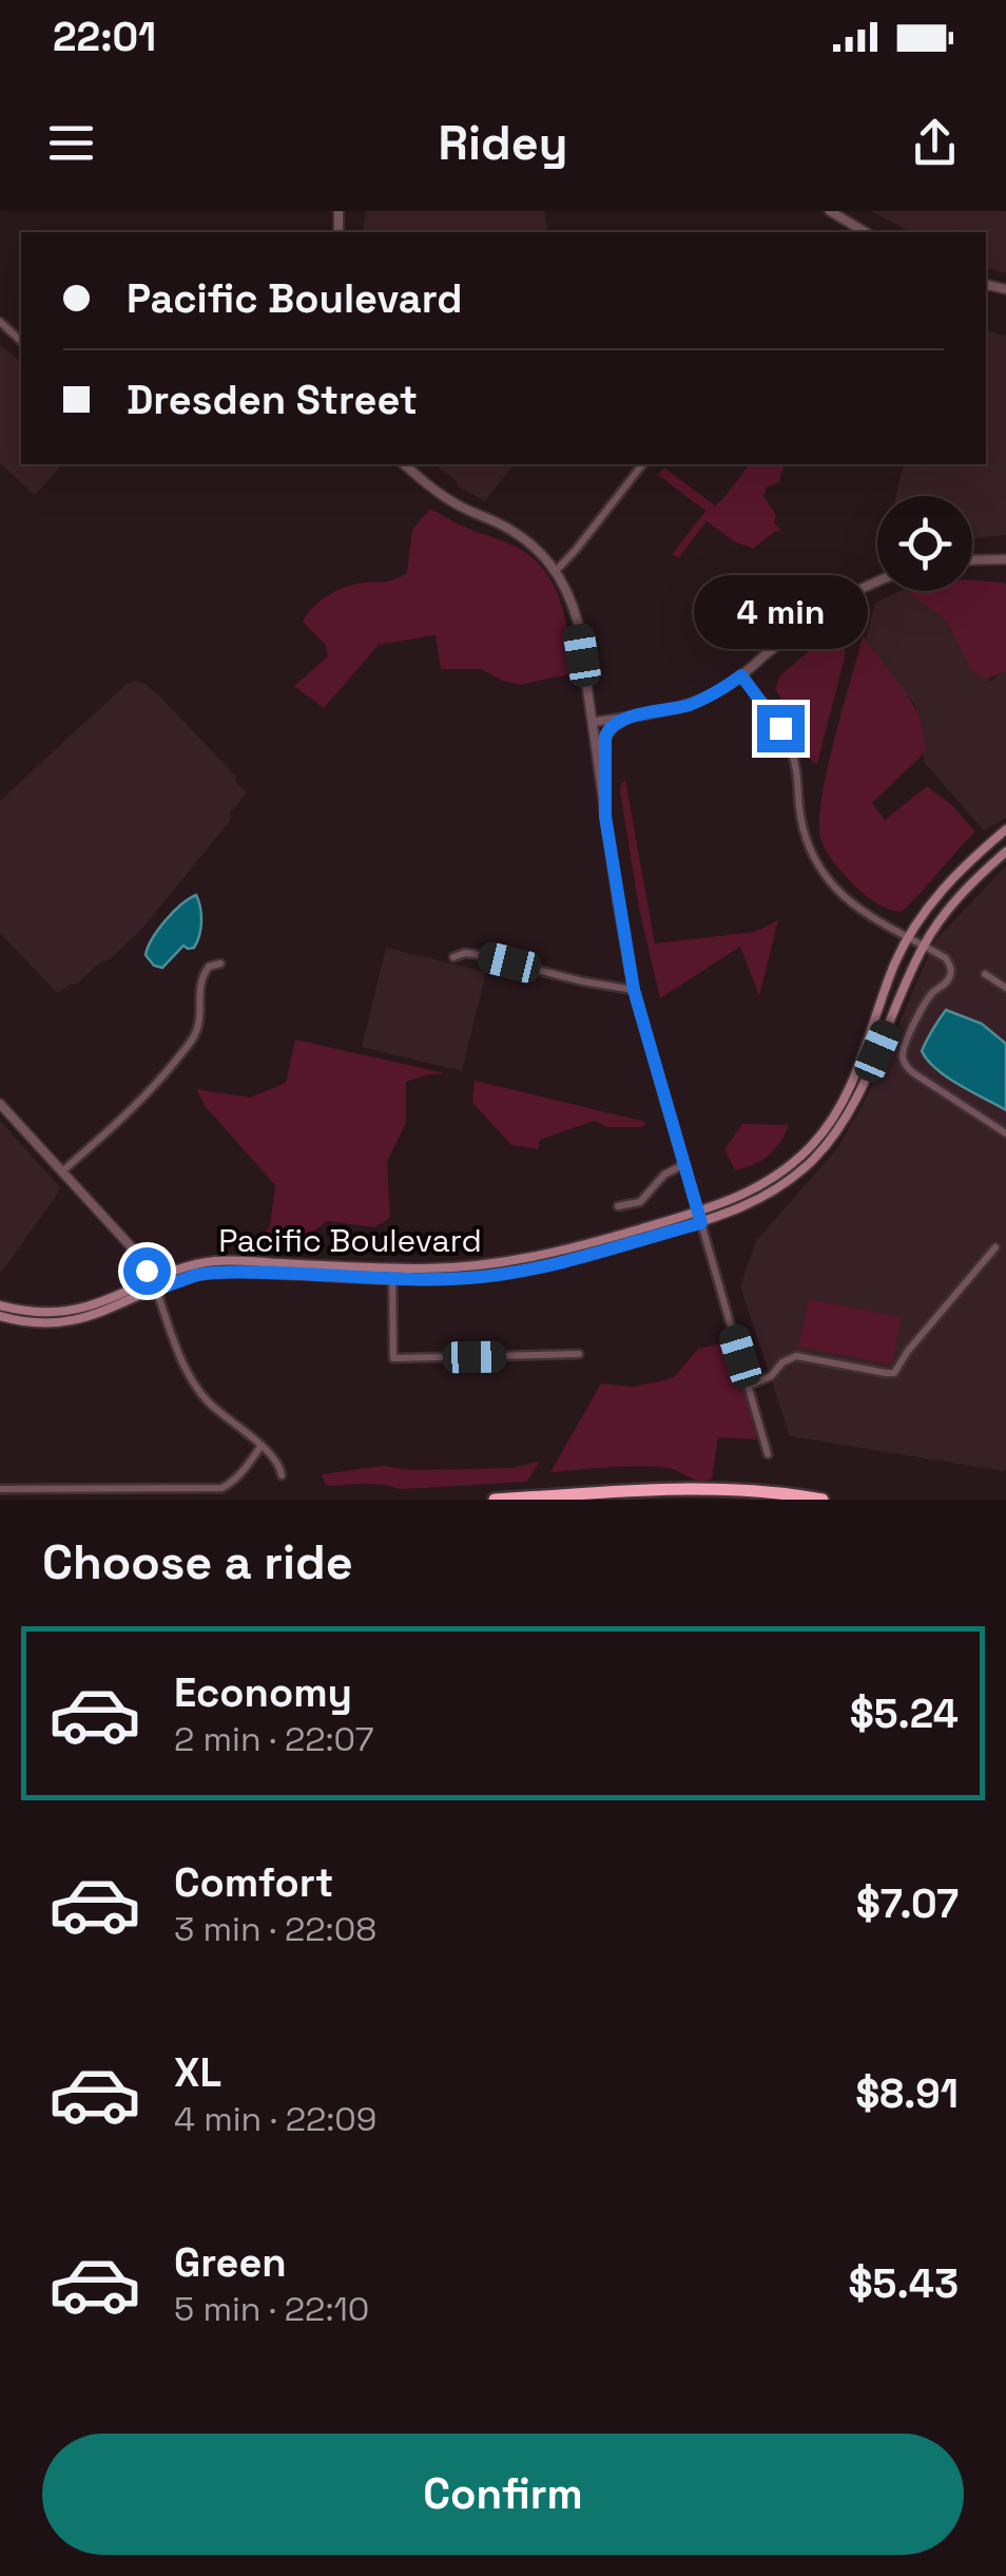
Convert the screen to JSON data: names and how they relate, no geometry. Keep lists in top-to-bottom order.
{
  "streets": {
    "main road": ["Pacific Boulevard"]
  },
  "page": {
    "status": "22:01",
    "header": "Ridey",
    "banner": ["Pacific Boulevard", "Dresden Street"],
    "bubble": "4 min",
    "heading": "Choose a ride",
    "list": [
      {
        "name": "Economy",
        "note": "2 min · 22:07",
        "value": "$5.24"
      },
      {
        "name": "Comfort",
        "note": "3 min · 22:08",
        "value": "$7.07"
      },
      {
        "name": "XL",
        "note": "4 min · 22:09",
        "value": "$8.91"
      },
      {
        "name": "Green",
        "note": "5 min · 22:10",
        "value": "$5.43"
      }
    ],
    "buttons": "Confirm"
  }
}
